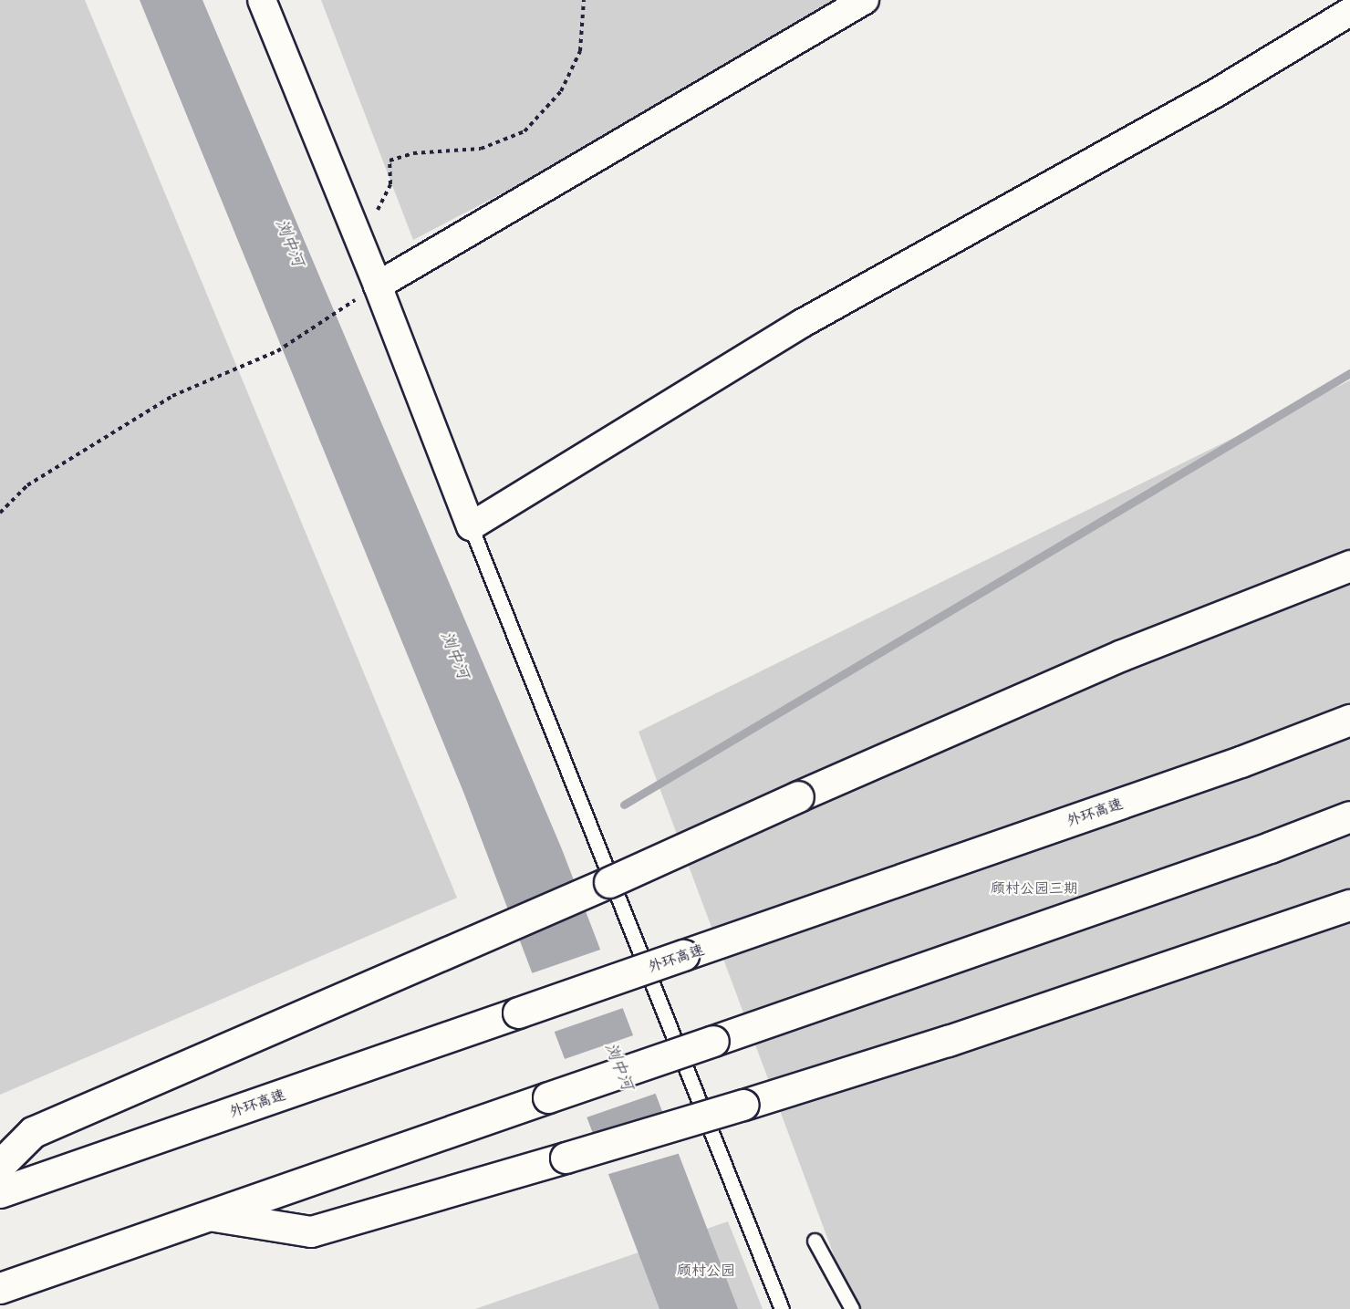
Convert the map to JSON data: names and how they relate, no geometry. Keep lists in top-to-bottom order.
{
  "streets": {
    "highway": ["外环高速"]
  },
  "water": ["浏中河"],
  "parks": ["顾村公园三期", "顾村公园"]
}
